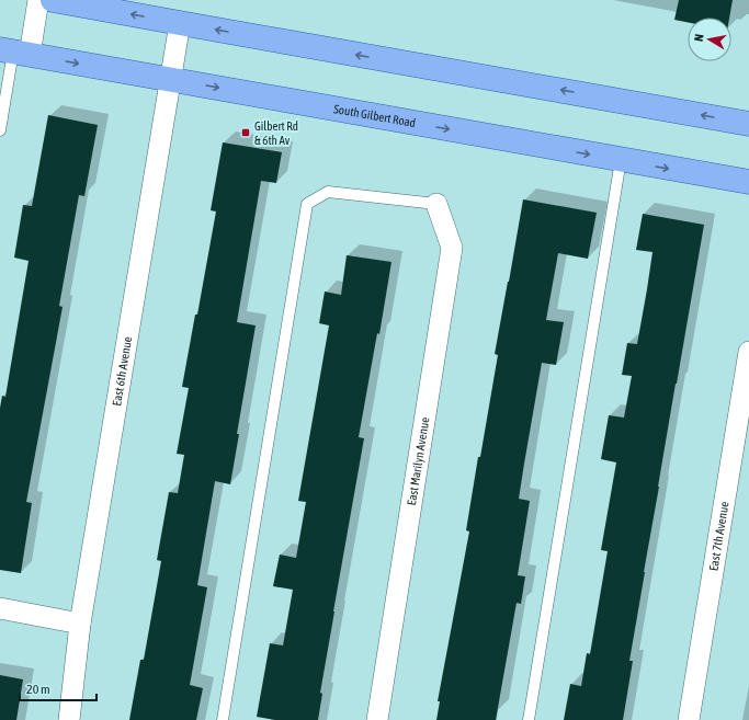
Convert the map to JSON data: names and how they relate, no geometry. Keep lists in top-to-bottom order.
{
  "streets": {
    "main road": ["South Gilbert Road"],
    "street": ["East 6th Avenue", "East Marilyn Avenue", "East 7th Avenue"]
  },
  "crossings": [
    ["South Gilbert Road", "East 6th Avenue"]
  ],
  "places": {
    "transit": ["Gilbert Rd & 6th Av"]
  },
  "scale_bar": "20 m",
  "north": "left"
}
